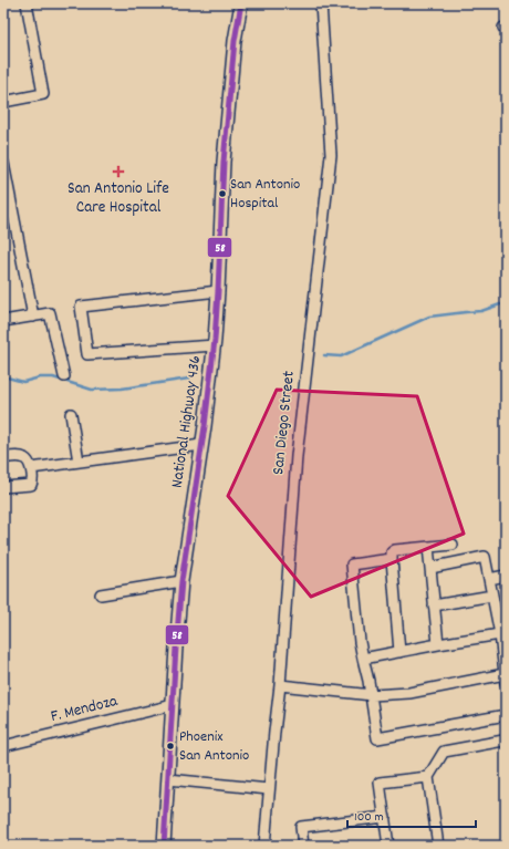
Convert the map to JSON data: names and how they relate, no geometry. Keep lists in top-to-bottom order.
{
  "streets": {
    "main road": ["National Highway 436"],
    "street": ["San Diego Street", "F. Mendoza"]
  },
  "crossings": [
    ["National Highway 436", "F. Mendoza"]
  ],
  "places": {
    "health": ["San Antonio Life Care Hospital"],
    "other": ["San Antonio Hospital", "Phoenix San Antonio"]
  },
  "lines": ["transit line 58"],
  "scale_bar": "100 m"
}
